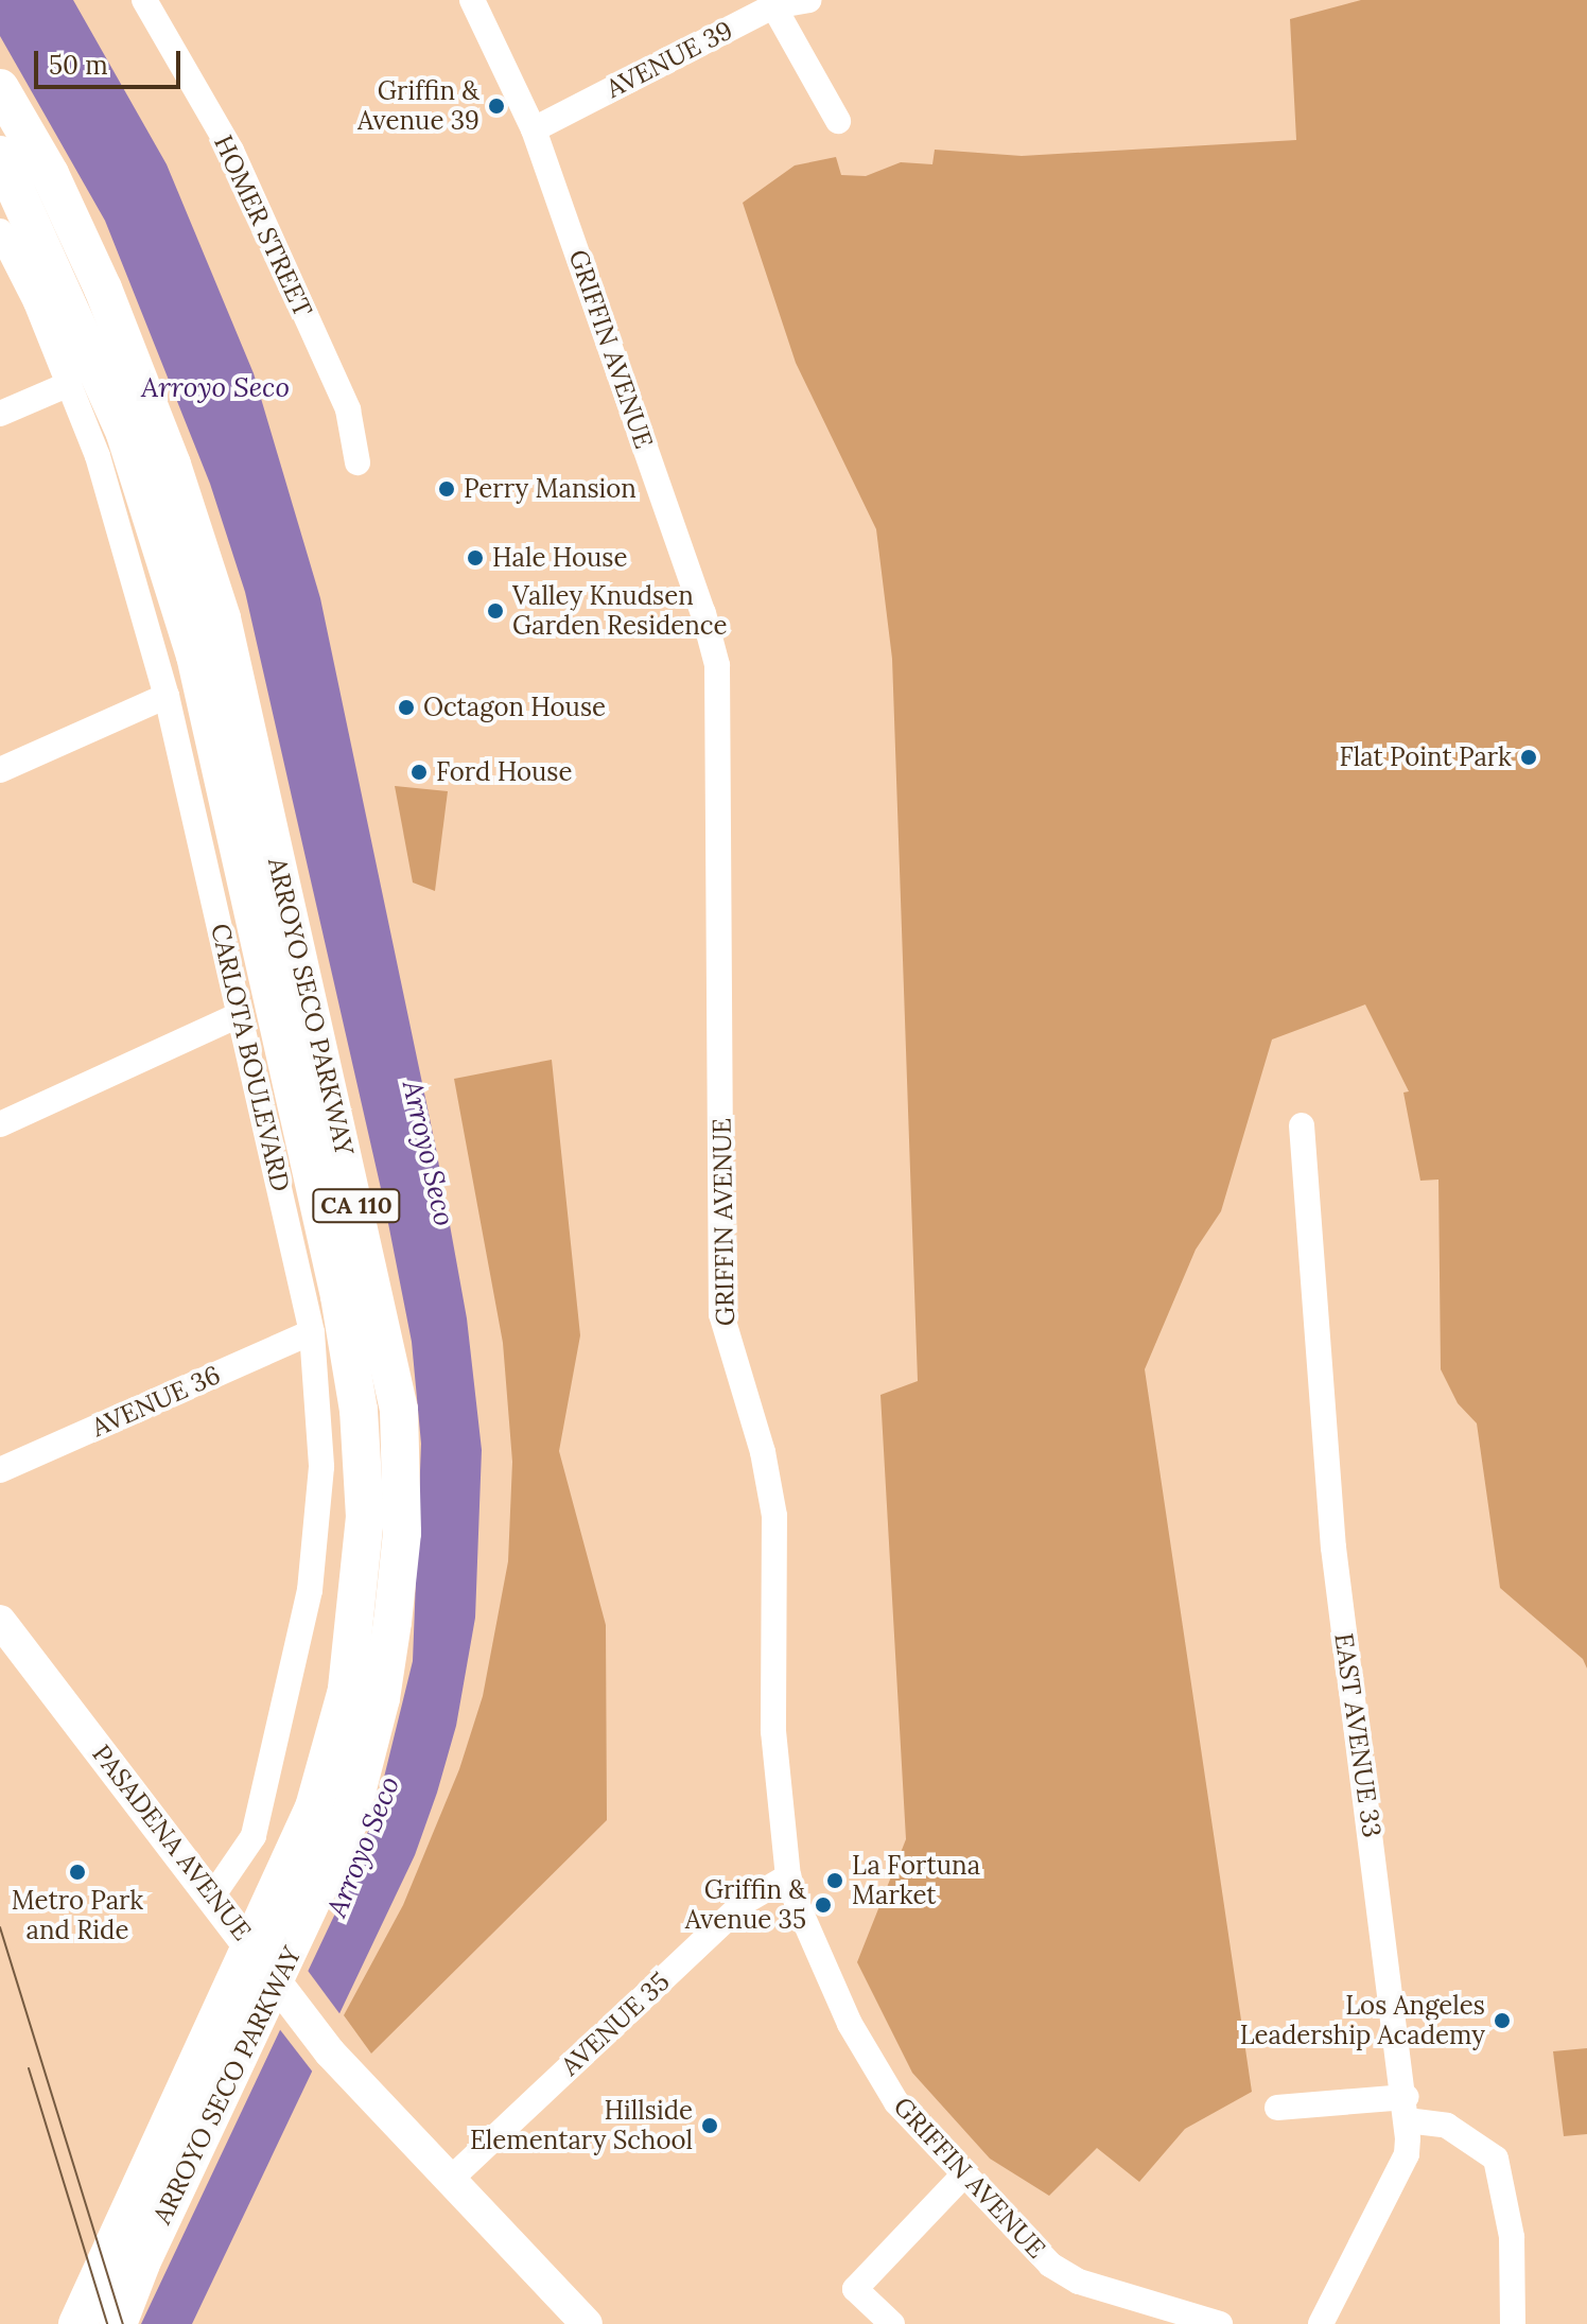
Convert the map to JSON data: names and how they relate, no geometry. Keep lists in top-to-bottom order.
{
  "streets": {
    "highway": ["ARROYO SECO PARKWAY", "CA 110"],
    "main road": ["PASADENA AVENUE"],
    "street": [
      "AVENUE 39",
      "HOMER STREET",
      "GRIFFIN AVENUE",
      "CARLOTA BOULEVARD",
      "AVENUE 36",
      "EAST AVENUE 33",
      "AVENUE 35"
    ]
  },
  "crossings": [
    ["AVENUE 39", "GRIFFIN AVENUE"],
    ["GRIFFIN AVENUE", "AVENUE 35"],
    ["CARLOTA BOULEVARD", "AVENUE 36"],
    ["CARLOTA BOULEVARD", "PASADENA AVENUE"],
    ["PASADENA AVENUE", "AVENUE 35"]
  ],
  "water": ["Arroyo Seco"],
  "places": [
    "Griffin & Avenue 39",
    "Perry Mansion",
    "Hale House",
    "Valley Knudsen Garden Residence",
    "Octagon House",
    "Flat Point Park",
    "Ford House",
    "Metro Park and Ride",
    "La Fortuna Market",
    "Griffin & Avenue 35",
    "Los Angeles Leadership Academy",
    "Hillside Elementary School"
  ],
  "scale_bar": "50 m"
}
